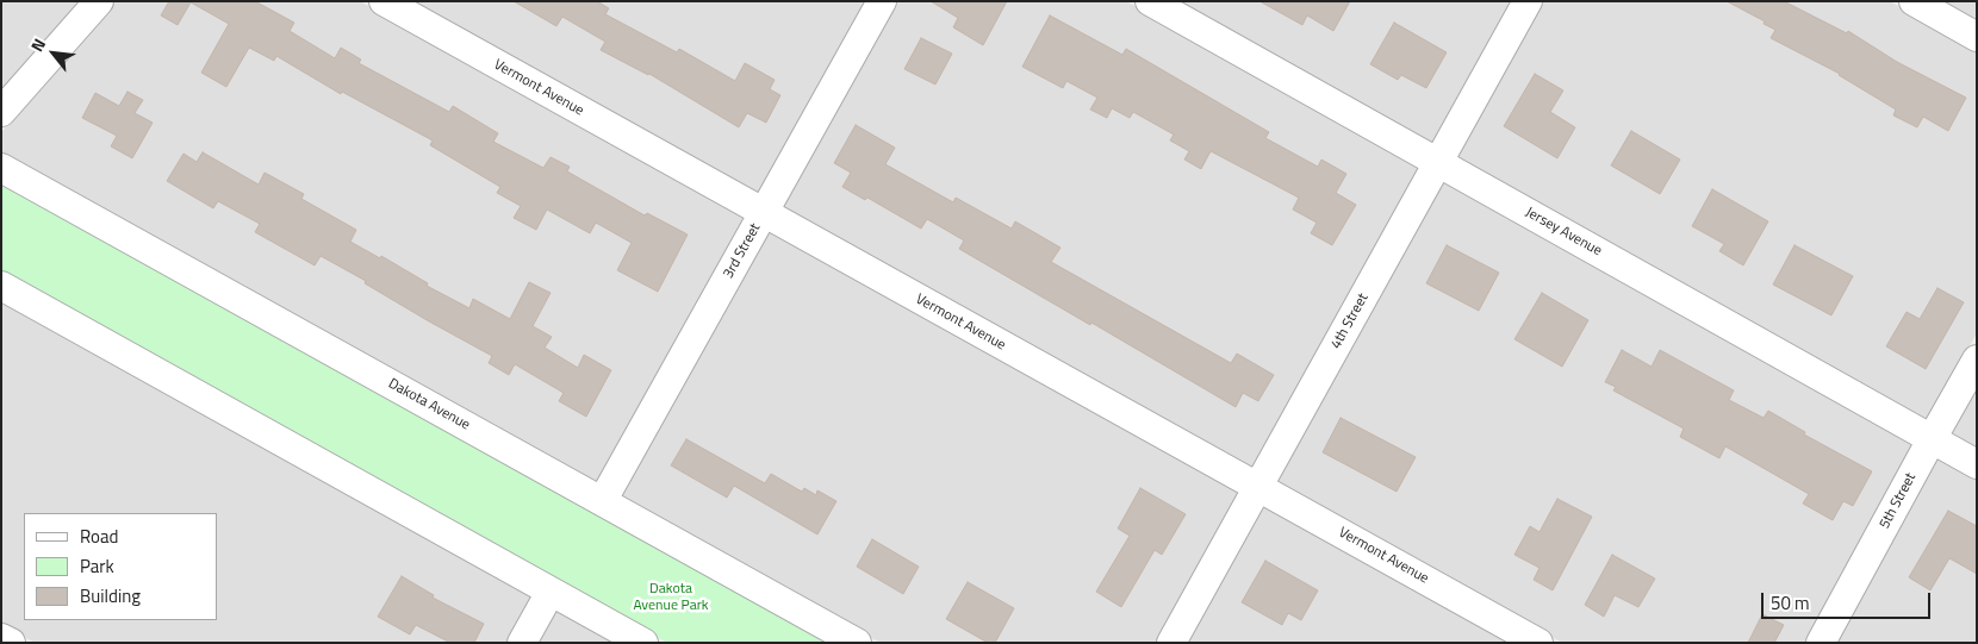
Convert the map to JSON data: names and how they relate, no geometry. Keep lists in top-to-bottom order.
{
  "streets": {
    "street": [
      "Vermont Avenue",
      "Jersey Avenue",
      "3rd Street",
      "4th Street",
      "Dakota Avenue",
      "5th Street"
    ]
  },
  "crossings": [
    ["Vermont Avenue", "3rd Street"],
    ["Vermont Avenue", "4th Street"],
    ["Jersey Avenue", "4th Street"],
    ["Jersey Avenue", "5th Street"],
    ["3rd Street", "Dakota Avenue"]
  ],
  "parks": ["Dakota Avenue Park"],
  "legend": ["Road", "Park", "Building"],
  "scale_bar": "50 m",
  "north": "top left"
}
